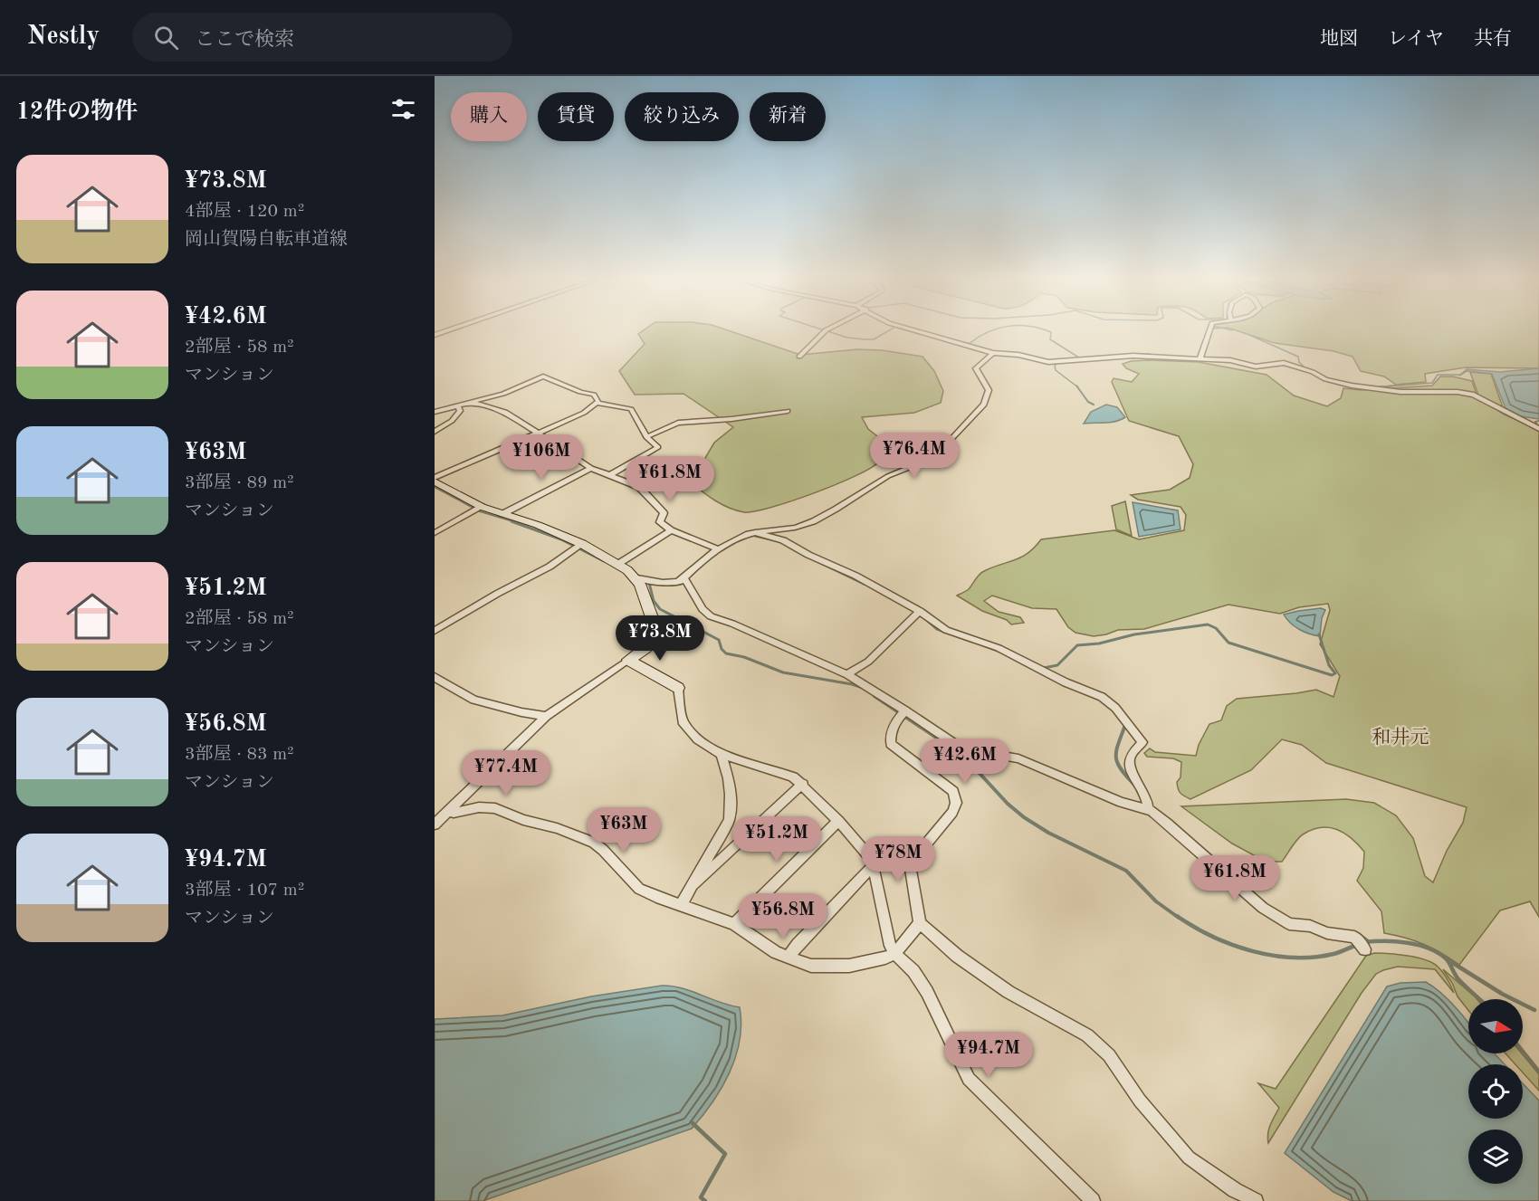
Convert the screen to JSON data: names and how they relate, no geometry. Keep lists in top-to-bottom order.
{
  "districts": ["和井元"],
  "north": "right",
  "page": {
    "header": "Nestly",
    "search": "ここで検索",
    "nav": ["地図", "レイヤ", "共有"],
    "heading": "12件の物件",
    "chip": [
      "購入",
      "賃貸",
      "絞り込み",
      "新着"
    ],
    "list": [
      {
        "name": "¥73.8M",
        "note": "4部屋 · 120 m² · 岡山賀陽自転車道線"
      },
      {
        "name": "¥42.6M",
        "note": "2部屋 · 58 m² · マンション"
      },
      {
        "name": "¥63M",
        "note": "3部屋 · 89 m² · マンション"
      },
      {
        "name": "¥51.2M",
        "note": "2部屋 · 58 m² · マンション"
      },
      {
        "name": "¥56.8M",
        "note": "3部屋 · 83 m² · マンション"
      },
      {
        "name": "¥94.7M",
        "note": "3部屋 · 107 m² · マンション"
      }
    ],
    "price": [
      "¥76.4M",
      "¥106M",
      "¥61.8M",
      "¥73.8M",
      "¥42.6M",
      "¥77.4M",
      "¥63M",
      "¥51.2M",
      "¥78M",
      "¥61.8M",
      "¥56.8M",
      "¥94.7M"
    ]
  }
}
